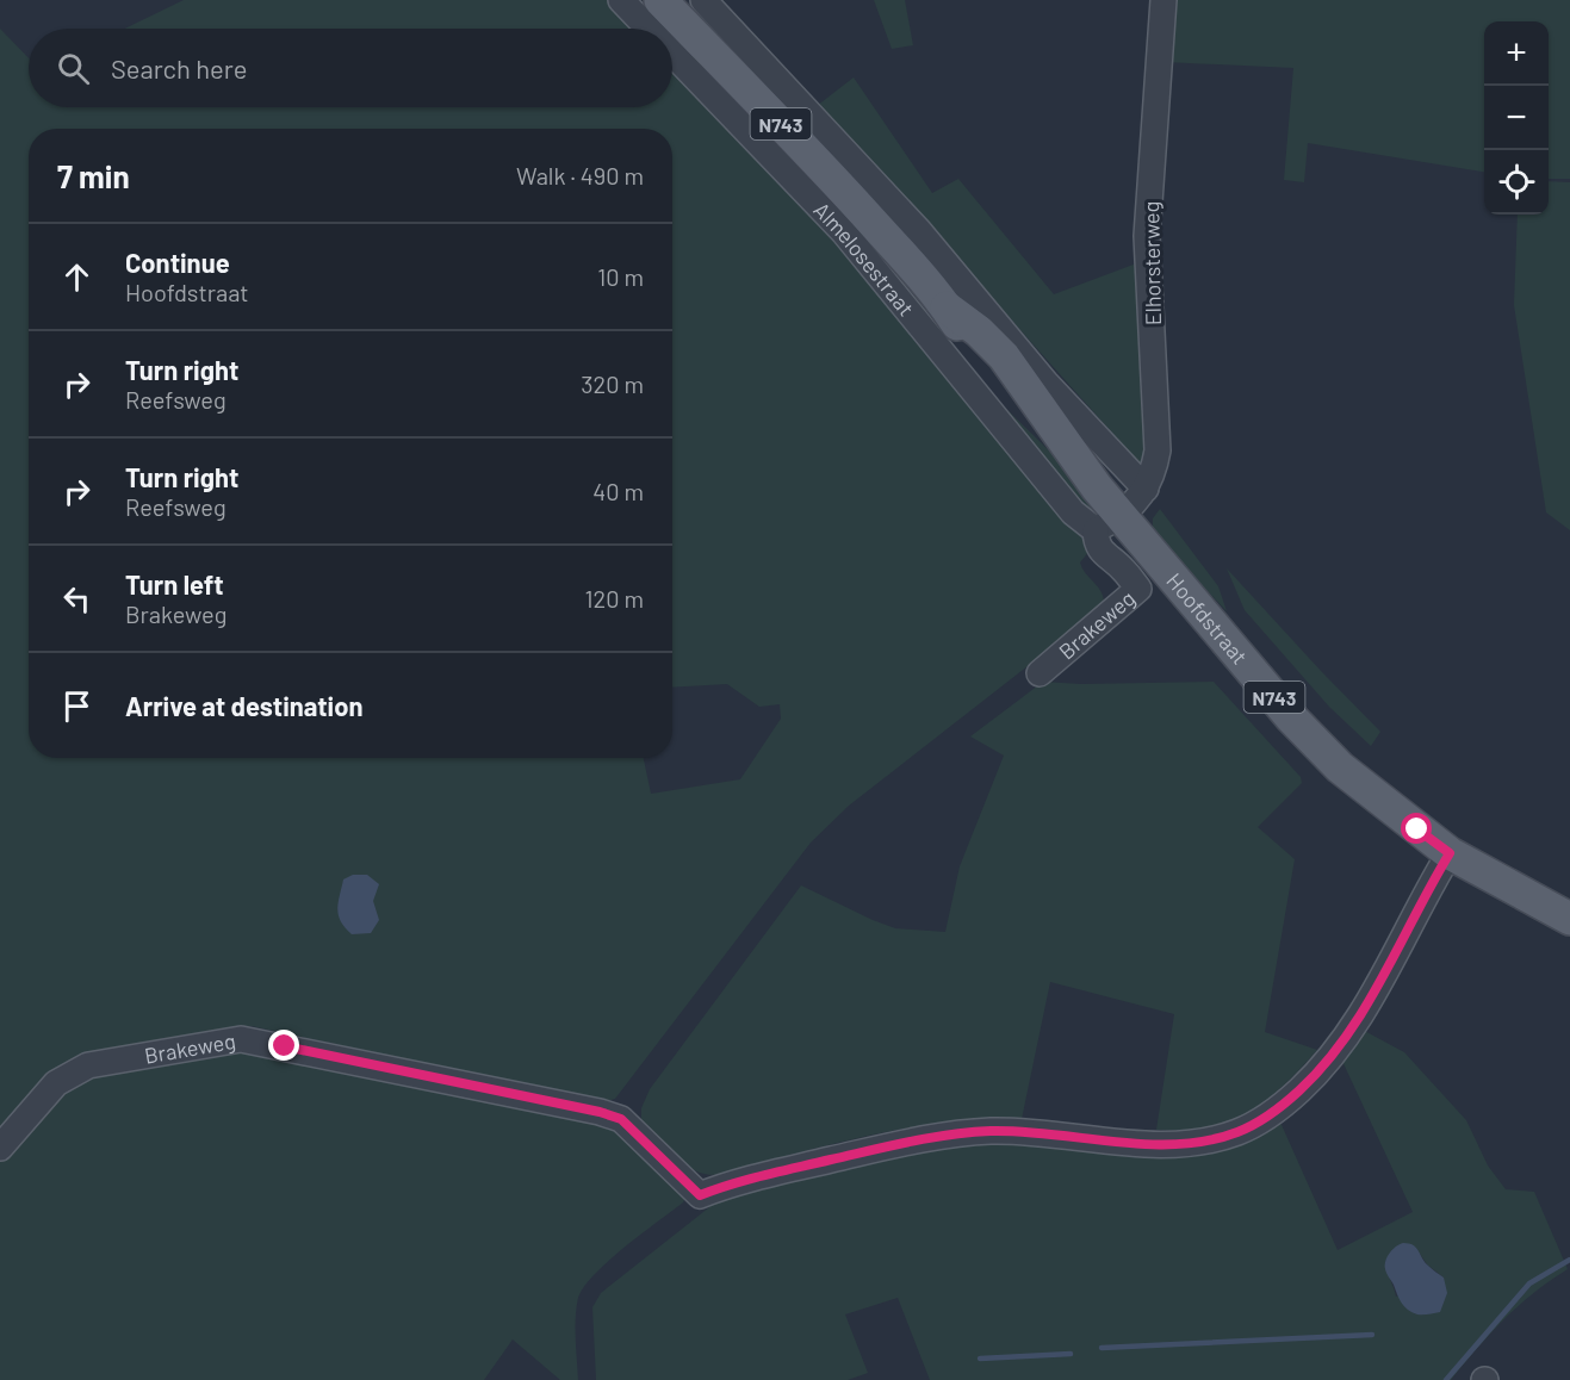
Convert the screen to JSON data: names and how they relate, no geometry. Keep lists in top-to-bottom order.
{
  "streets": {
    "main road": ["N743", "Almelosestraat", "Hoofdstraat"],
    "street": ["Elhorsterweg", "Brakeweg"]
  },
  "crossings": [
    ["Almelosestraat", "Elhorsterweg"],
    ["Almelosestraat", "Hoofdstraat"],
    ["Almelosestraat", "Brakeweg"],
    ["Elhorsterweg", "Hoofdstraat"],
    ["Elhorsterweg", "Brakeweg"],
    ["Hoofdstraat", "Brakeweg"]
  ],
  "page": {
    "map_buttons": ["+", "−"],
    "search": "Search here",
    "heading": ["7 min", "Walk · 490 m"],
    "list": [
      ["Continue", "Hoofdstraat", "10 m"],
      ["Turn right", "Reefsweg", "320 m"],
      ["Turn right", "Reefsweg", "40 m"],
      ["Turn left", "Brakeweg", "120 m"],
      "Arrive at destination"
    ]
  }
}
